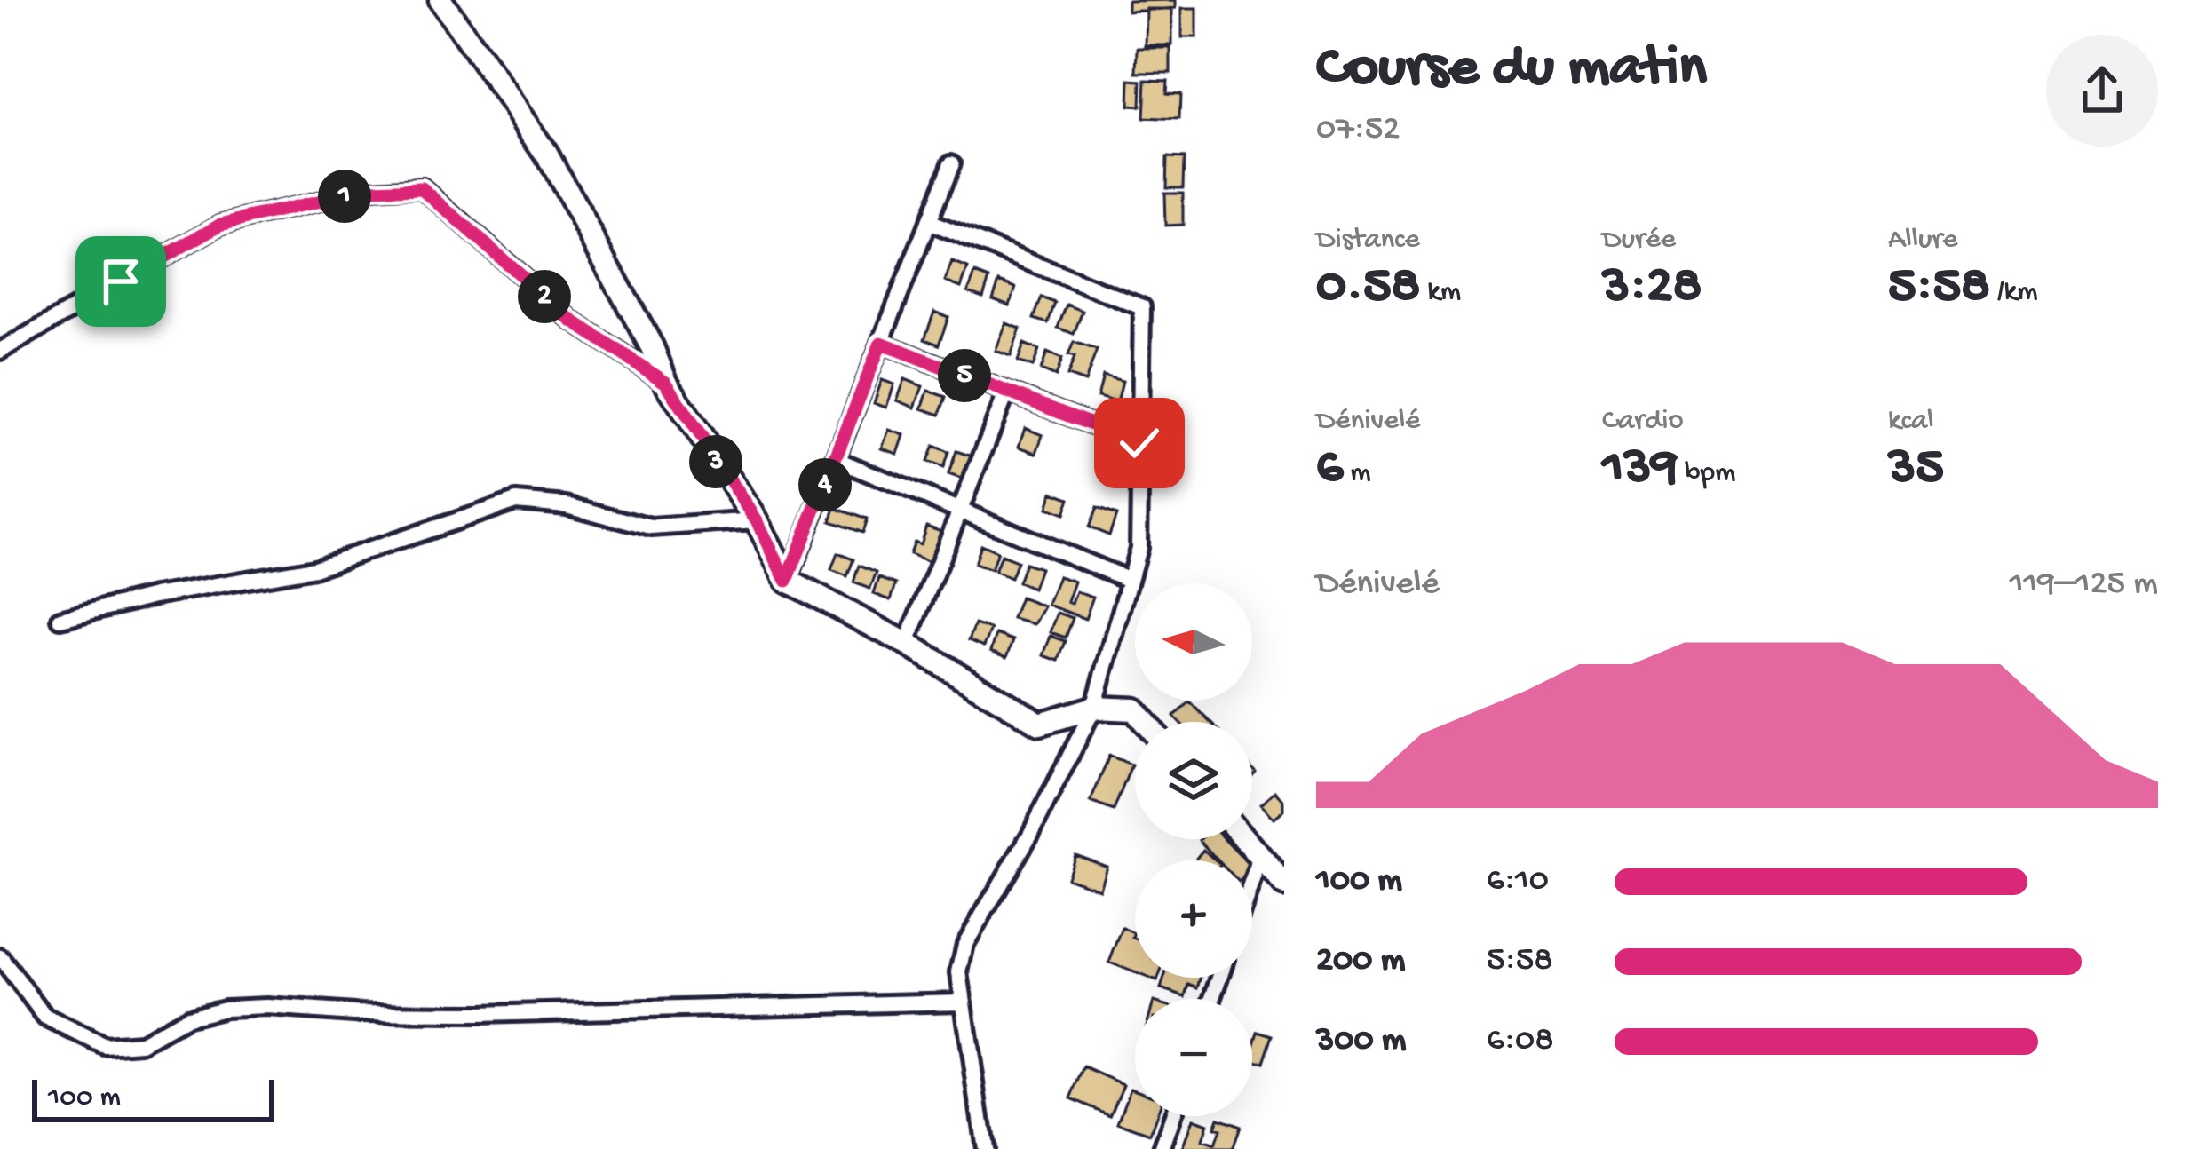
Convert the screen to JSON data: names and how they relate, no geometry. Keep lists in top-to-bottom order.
{
  "scale_bar": "100 m",
  "north": "left",
  "page": {
    "heading": ["Course du matin", "07:52"],
    "pins": [
      "1",
      "2",
      "5",
      "3",
      "4"
    ],
    "stats": [
      ["Distance", "0.58 km"],
      ["Durée", "3:28"],
      ["Allure", "5:58 /km"],
      ["Dénivelé", "6 m"],
      ["Cardio", "139 bpm"],
      ["kcal", "35"]
    ],
    "chart": ["Dénivelé", "119–125 m"],
    "map_buttons": ["+", "−"],
    "list": [
      {
        "name": "100 m",
        "note": "6:10"
      },
      {
        "name": "200 m",
        "note": "5:58"
      },
      {
        "name": "300 m",
        "note": "6:08"
      }
    ],
    "scale": "100 m"
  }
}
